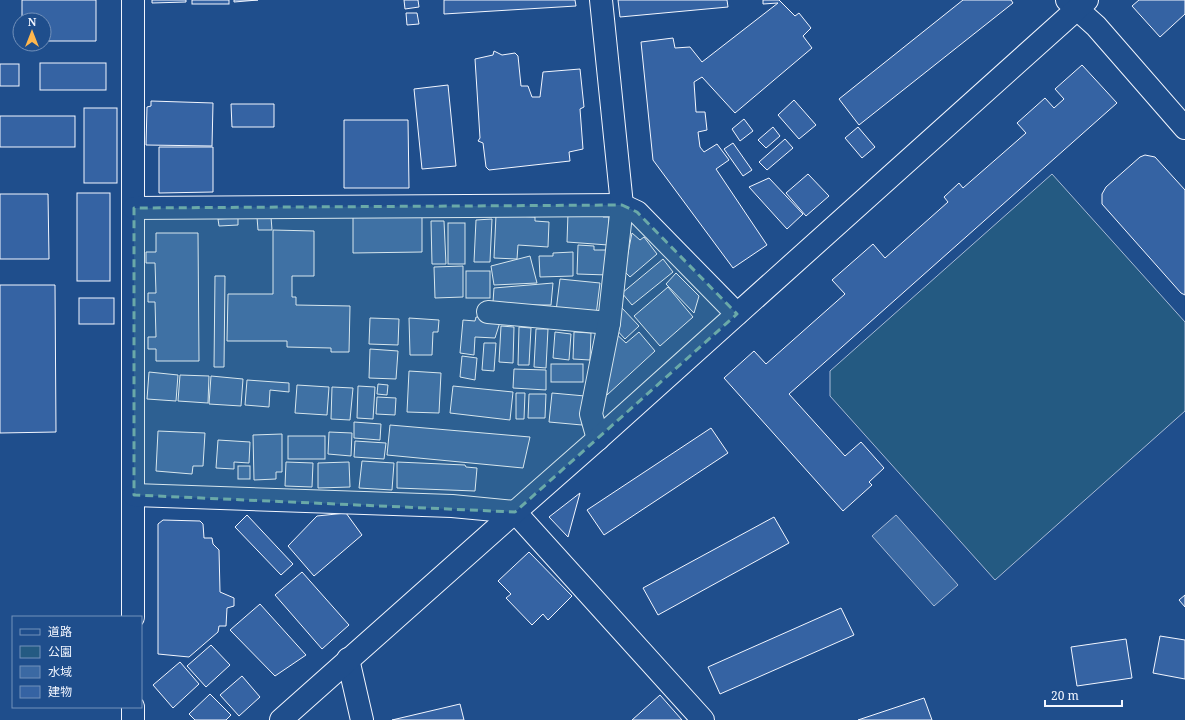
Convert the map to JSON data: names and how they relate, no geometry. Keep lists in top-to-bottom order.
{
  "legend": [
    "道路",
    "公園",
    "水域",
    "建物"
  ],
  "scale_bar": "20 m",
  "north": "top"
}
